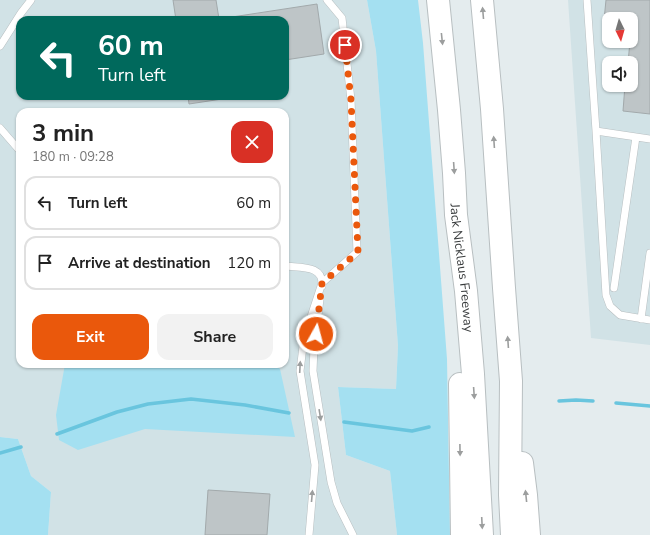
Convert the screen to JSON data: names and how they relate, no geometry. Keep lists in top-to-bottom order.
{
  "streets": {
    "highway": ["Jack Nicklaus Freeway"]
  },
  "north": "bottom",
  "page": {
    "turn": ["60 m", "Turn left"],
    "heading": ["3 min", "180 m · 09:28"],
    "list": [
      {
        "name": "Turn left",
        "value": "60 m"
      },
      {
        "name": "Arrive at destination",
        "value": "120 m"
      }
    ],
    "buttons": ["Exit", "Share"]
  }
}
